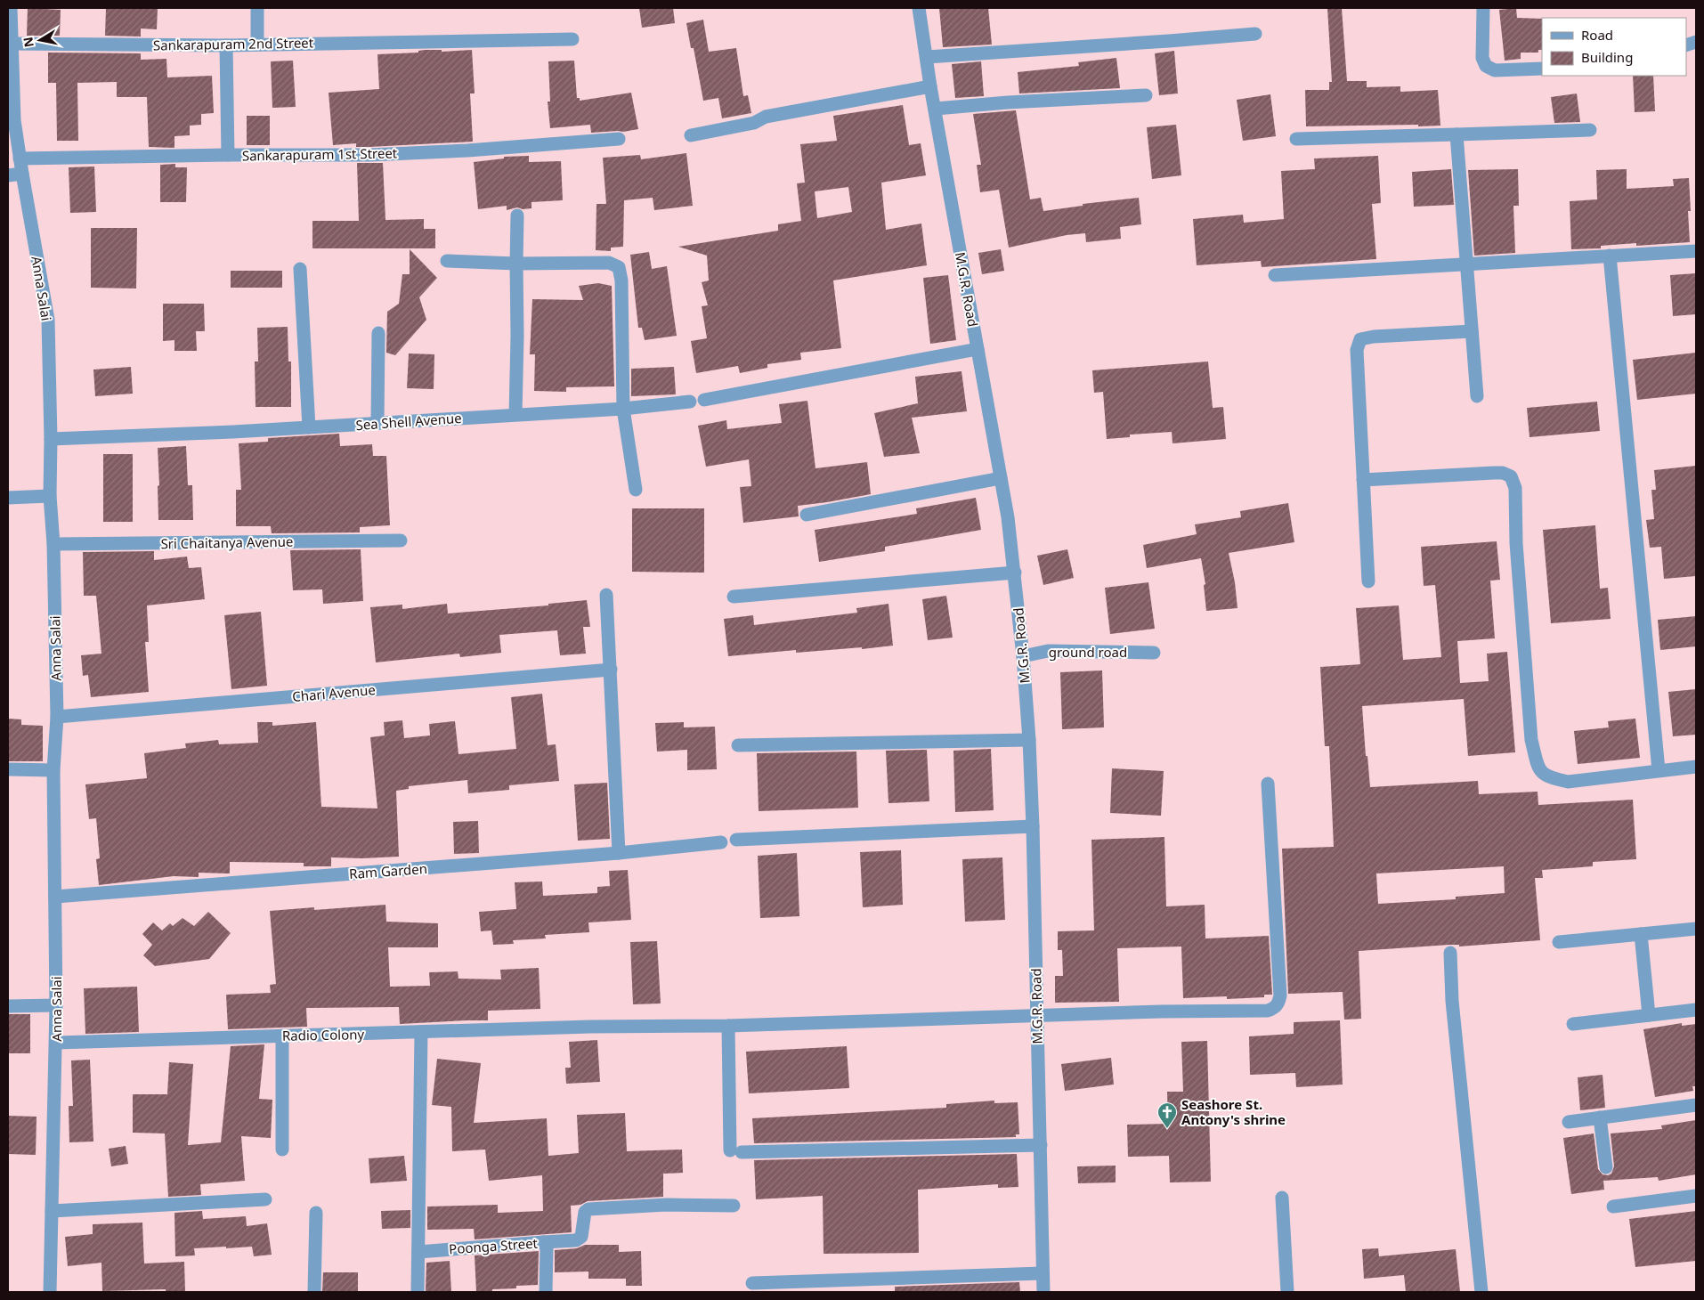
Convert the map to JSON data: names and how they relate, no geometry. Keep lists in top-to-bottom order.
{
  "streets": {
    "street": [
      "Sankarapuram 2nd Street",
      "Sankarapuram 1st Street",
      "Anna Salai",
      "M.G.R. Road",
      "Sea Shell Avenue",
      "Sri Chaitanya Avenue",
      "ground road",
      "Chari Avenue",
      "Ram Garden",
      "Radio Colony",
      "Poonga Street"
    ]
  },
  "crossings": [
    ["Sankarapuram 2nd Street", "Anna Salai"],
    ["Sankarapuram 1st Street", "Anna Salai"],
    ["Anna Salai", "Sea Shell Avenue"],
    ["Anna Salai", "Sri Chaitanya Avenue"],
    ["Anna Salai", "Chari Avenue"],
    ["Anna Salai", "Ram Garden"],
    ["Anna Salai", "Radio Colony"],
    ["M.G.R. Road", "ground road"],
    ["M.G.R. Road", "Radio Colony"]
  ],
  "places": {
    "church": ["Seashore St. Antony's shrine"]
  },
  "legend": ["Road", "Building"],
  "north": "left"
}
